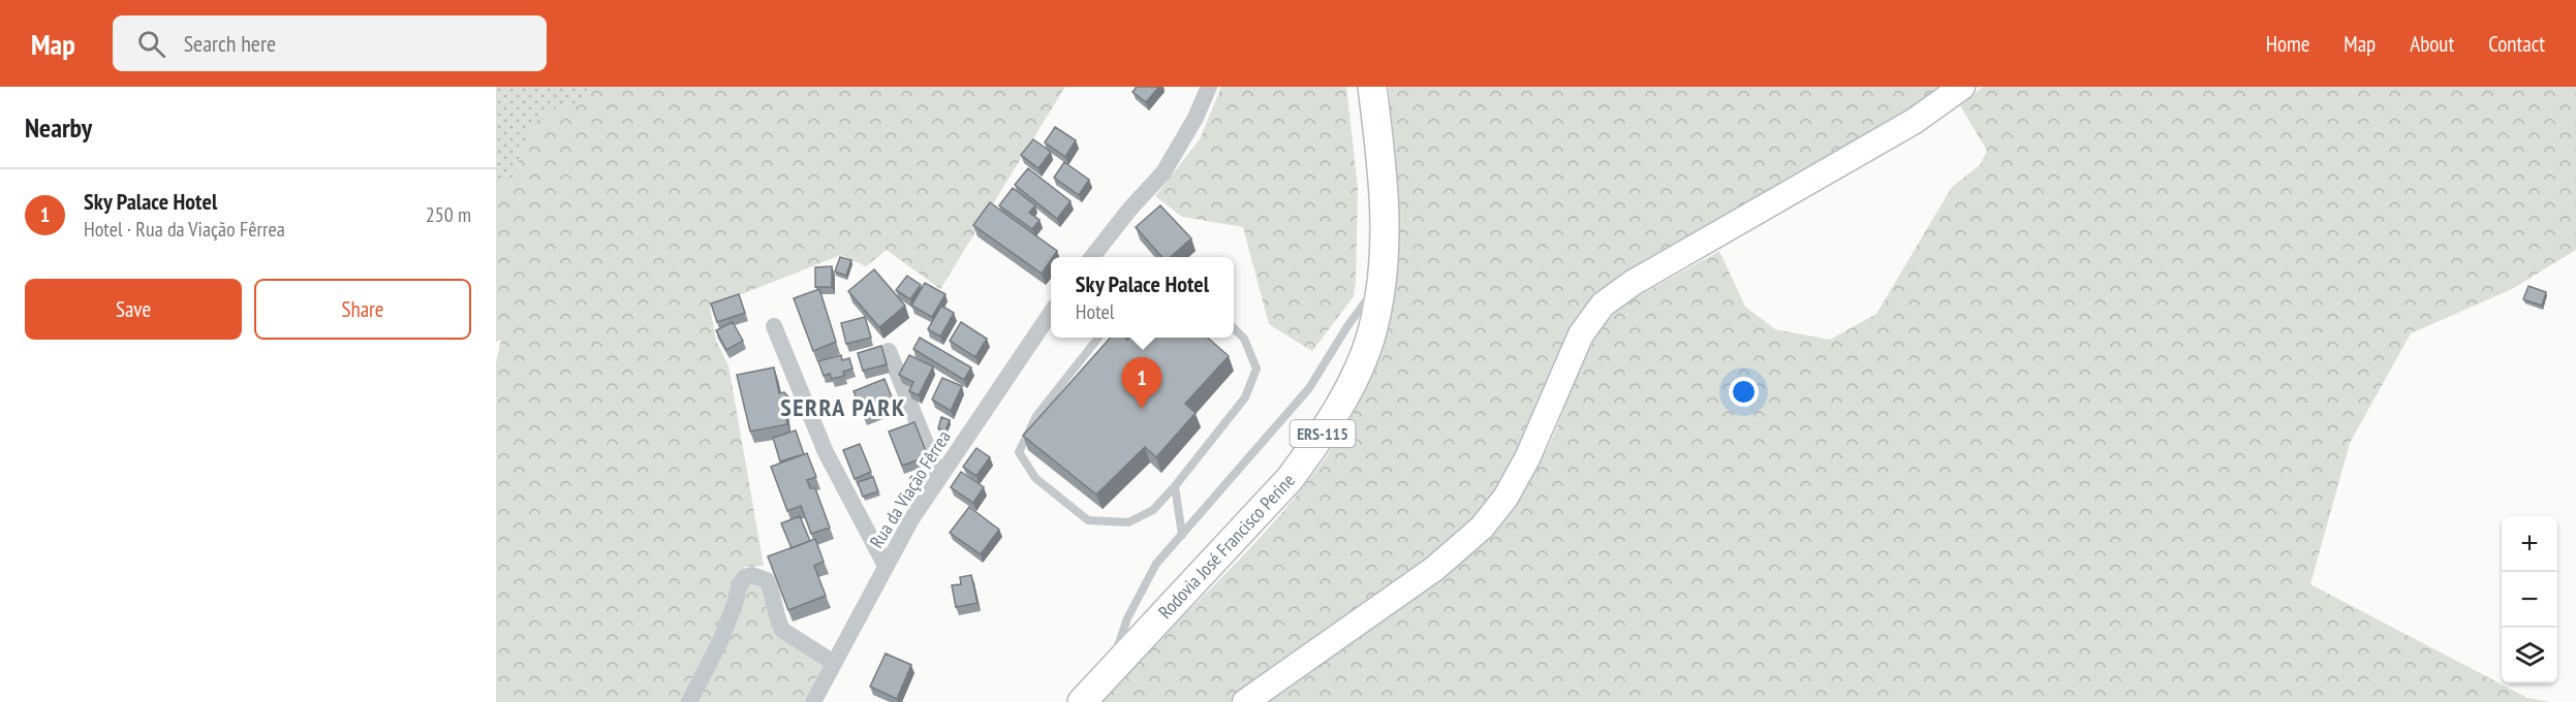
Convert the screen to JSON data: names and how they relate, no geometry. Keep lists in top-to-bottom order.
{
  "streets": {
    "main road": ["ERS-115", "Rodovia José Francisco Perine"],
    "street": ["Rua da Viação Fêrrea"]
  },
  "districts": ["SERRA PARK"],
  "page": {
    "header": "Map",
    "search": "Search here",
    "nav": [
      "Home",
      "Map",
      "About",
      "Contact"
    ],
    "heading": "Nearby",
    "list": [
      {
        "mark": "1",
        "name": "Sky Palace Hotel",
        "note": "Hotel · Rua da Viação Fêrrea",
        "value": "250 m"
      }
    ],
    "popup": ["Sky Palace Hotel", "Hotel"],
    "buttons": ["Save", "Share"],
    "pins": "1",
    "map_buttons": ["+", "−"]
  }
}
